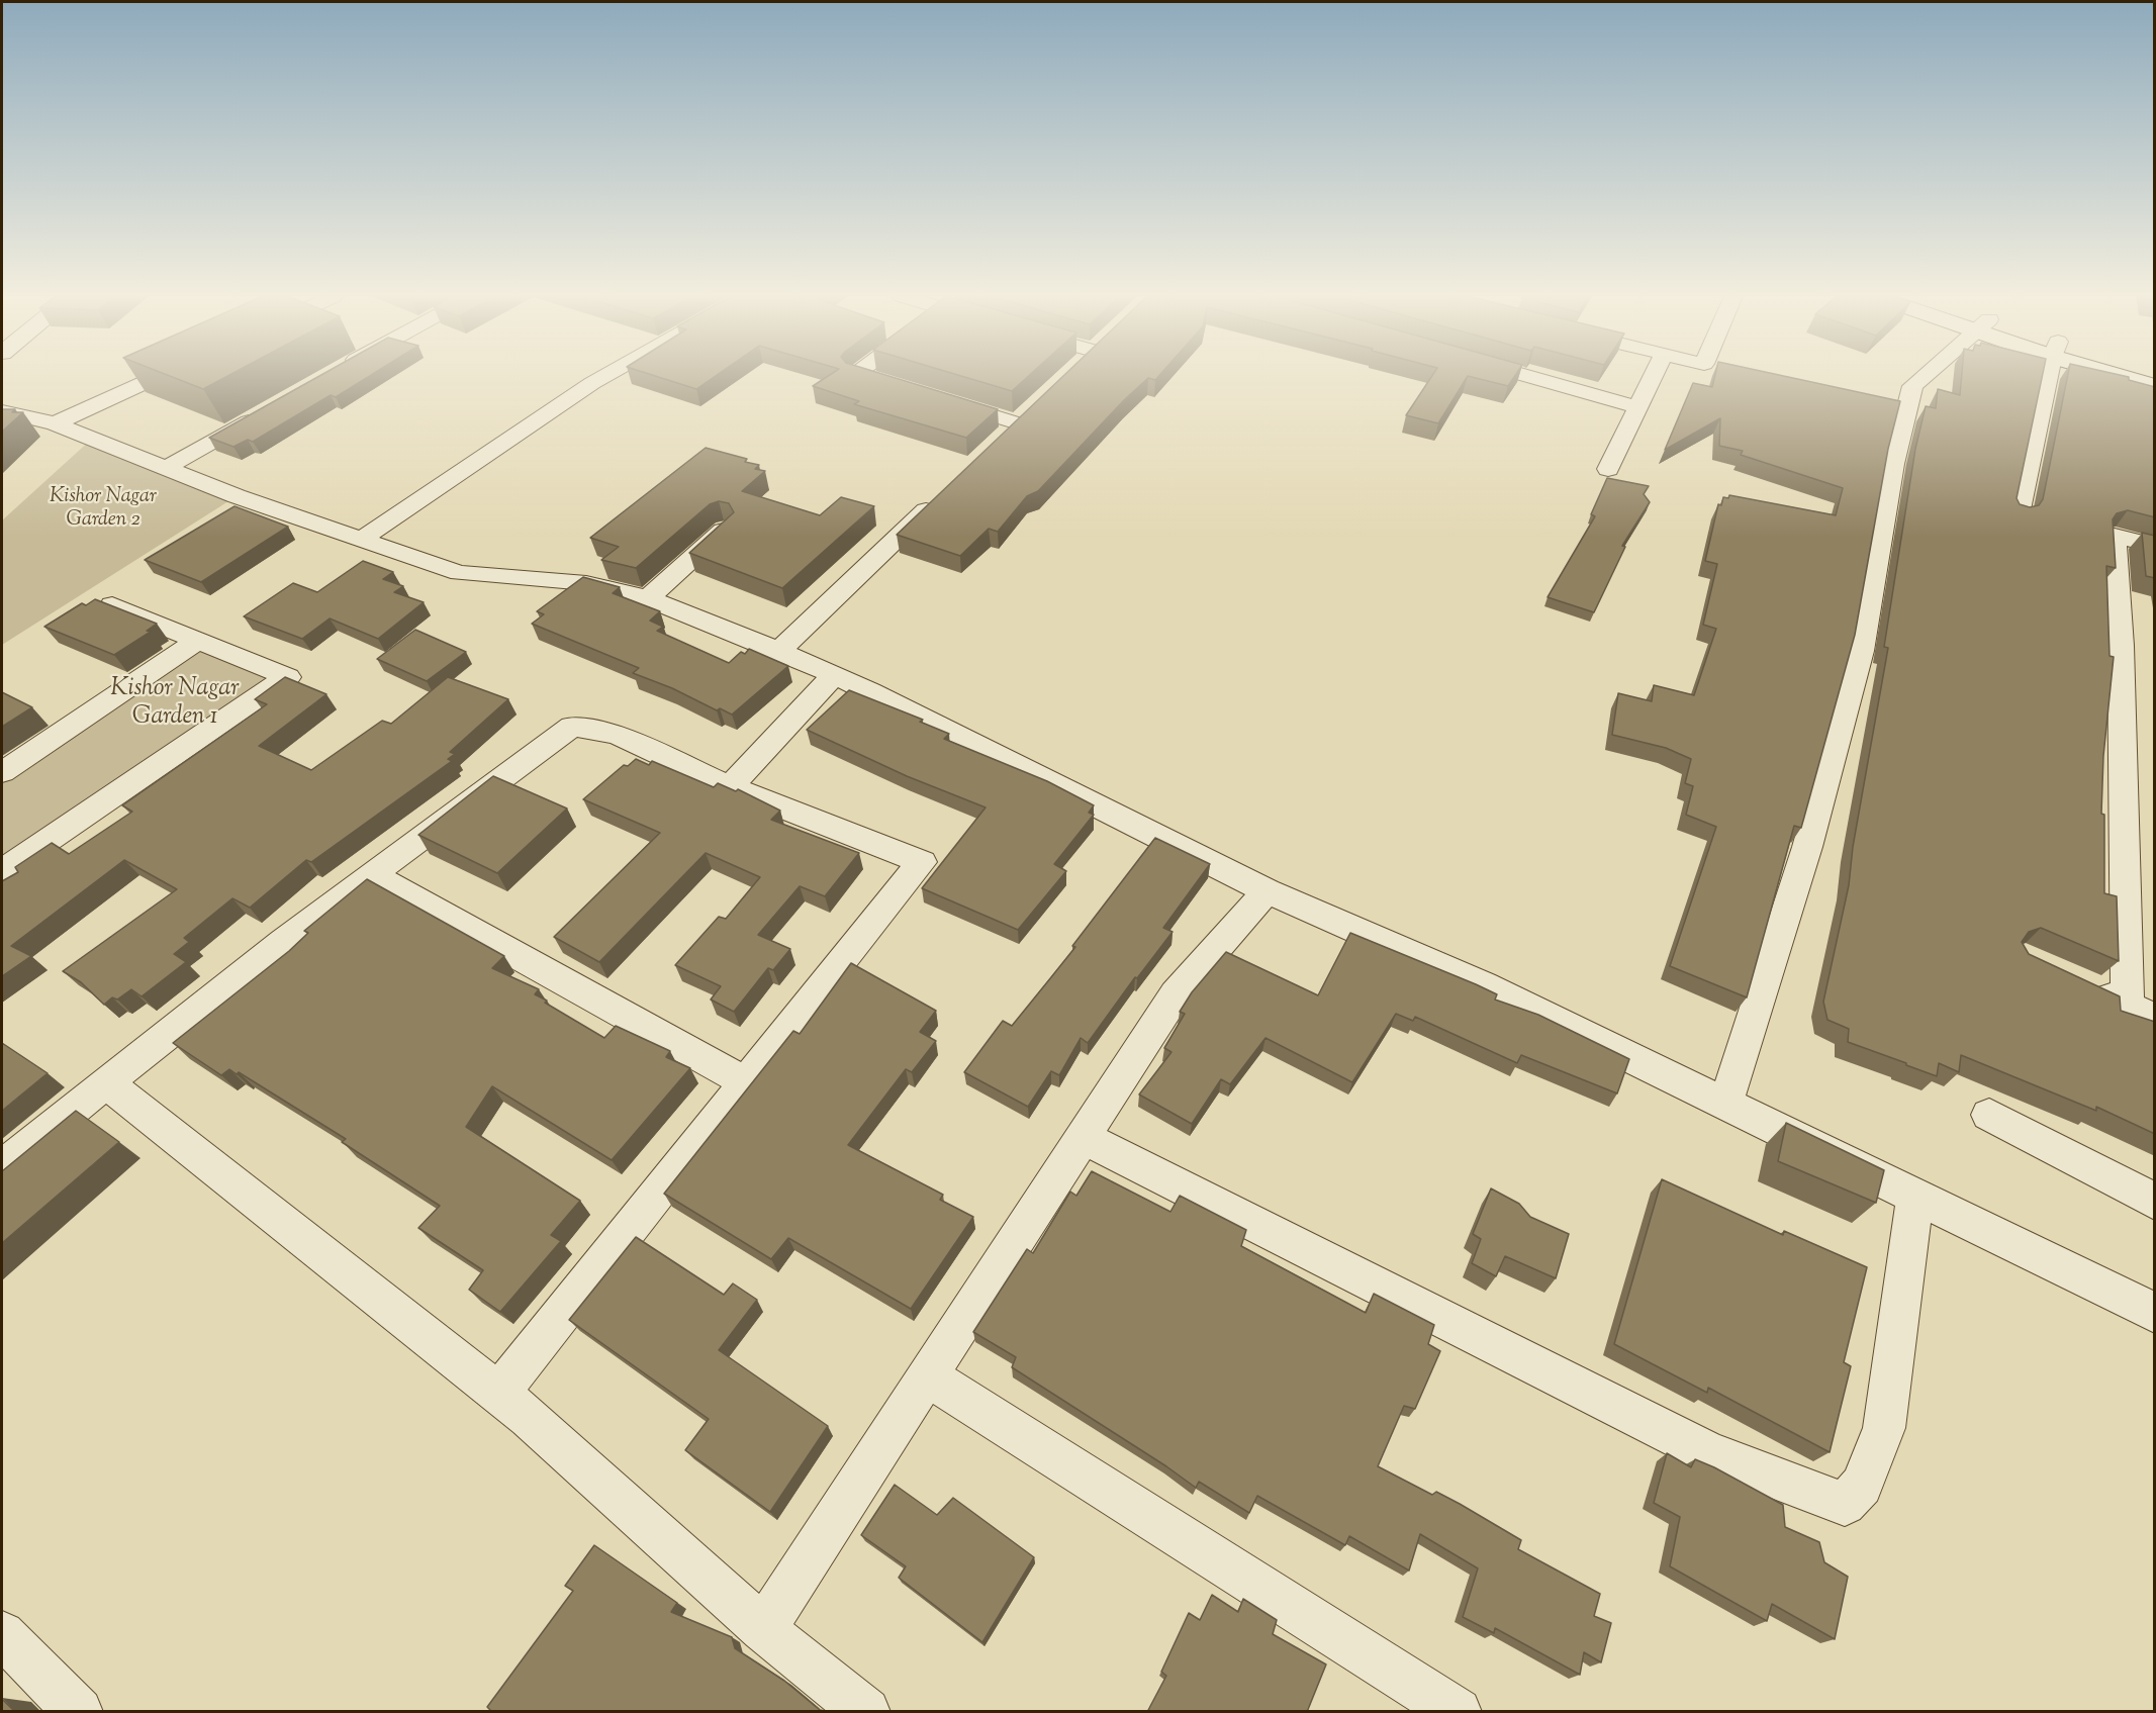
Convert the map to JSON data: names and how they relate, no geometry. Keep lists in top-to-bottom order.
{
  "parks": ["Kishor Nagar Garden 2", "Kishor Nagar Garden 1"]
}
